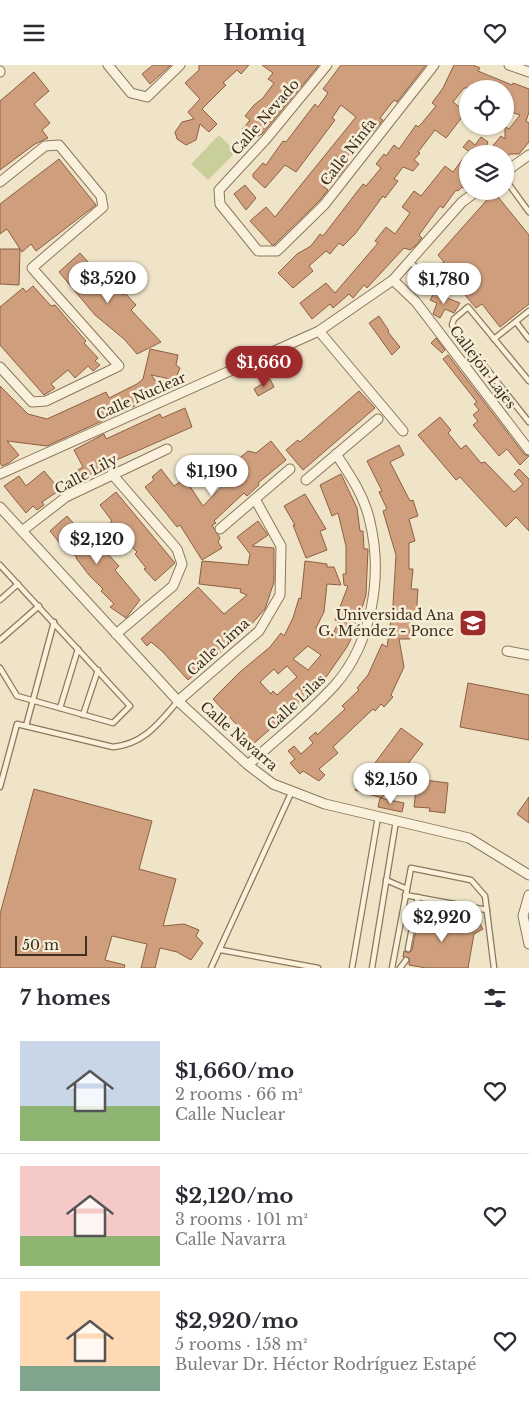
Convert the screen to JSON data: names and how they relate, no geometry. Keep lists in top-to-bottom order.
{
  "streets": {
    "street": [
      "Calle Nevado",
      "Calle Ninfa",
      "Callejón Lajes",
      "Calle Nuclear",
      "Calle Lily",
      "Calle Lima",
      "Calle Lilas",
      "Calle Navarra"
    ]
  },
  "crossings": [
    ["Calle Nevado", "Calle Ninfa"],
    ["Callejón Lajes", "Calle Nuclear"],
    ["Calle Lily", "Calle Navarra"],
    ["Calle Lima", "Calle Navarra"],
    ["Calle Lilas", "Calle Navarra"]
  ],
  "places": {
    "school or university": ["Universidad Ana G. Méndez - Ponce"]
  },
  "scale_bar": "50 m",
  "page": {
    "header": "Homiq",
    "price": [
      "$3,520",
      "$1,780",
      "$1,660",
      "$1,190",
      "$2,120",
      "$2,150",
      "$2,920"
    ],
    "scale": "50 m",
    "heading": "7 homes",
    "list": [
      {
        "name": "$1,660/mo",
        "note": "2 rooms · 66 m² · Calle Nuclear"
      },
      {
        "name": "$2,120/mo",
        "note": "3 rooms · 101 m² · Calle Navarra"
      },
      {
        "name": "$2,920/mo",
        "note": "5 rooms · 158 m² · Bulevar Dr. Héctor Rodríguez Estapé"
      }
    ]
  }
}
